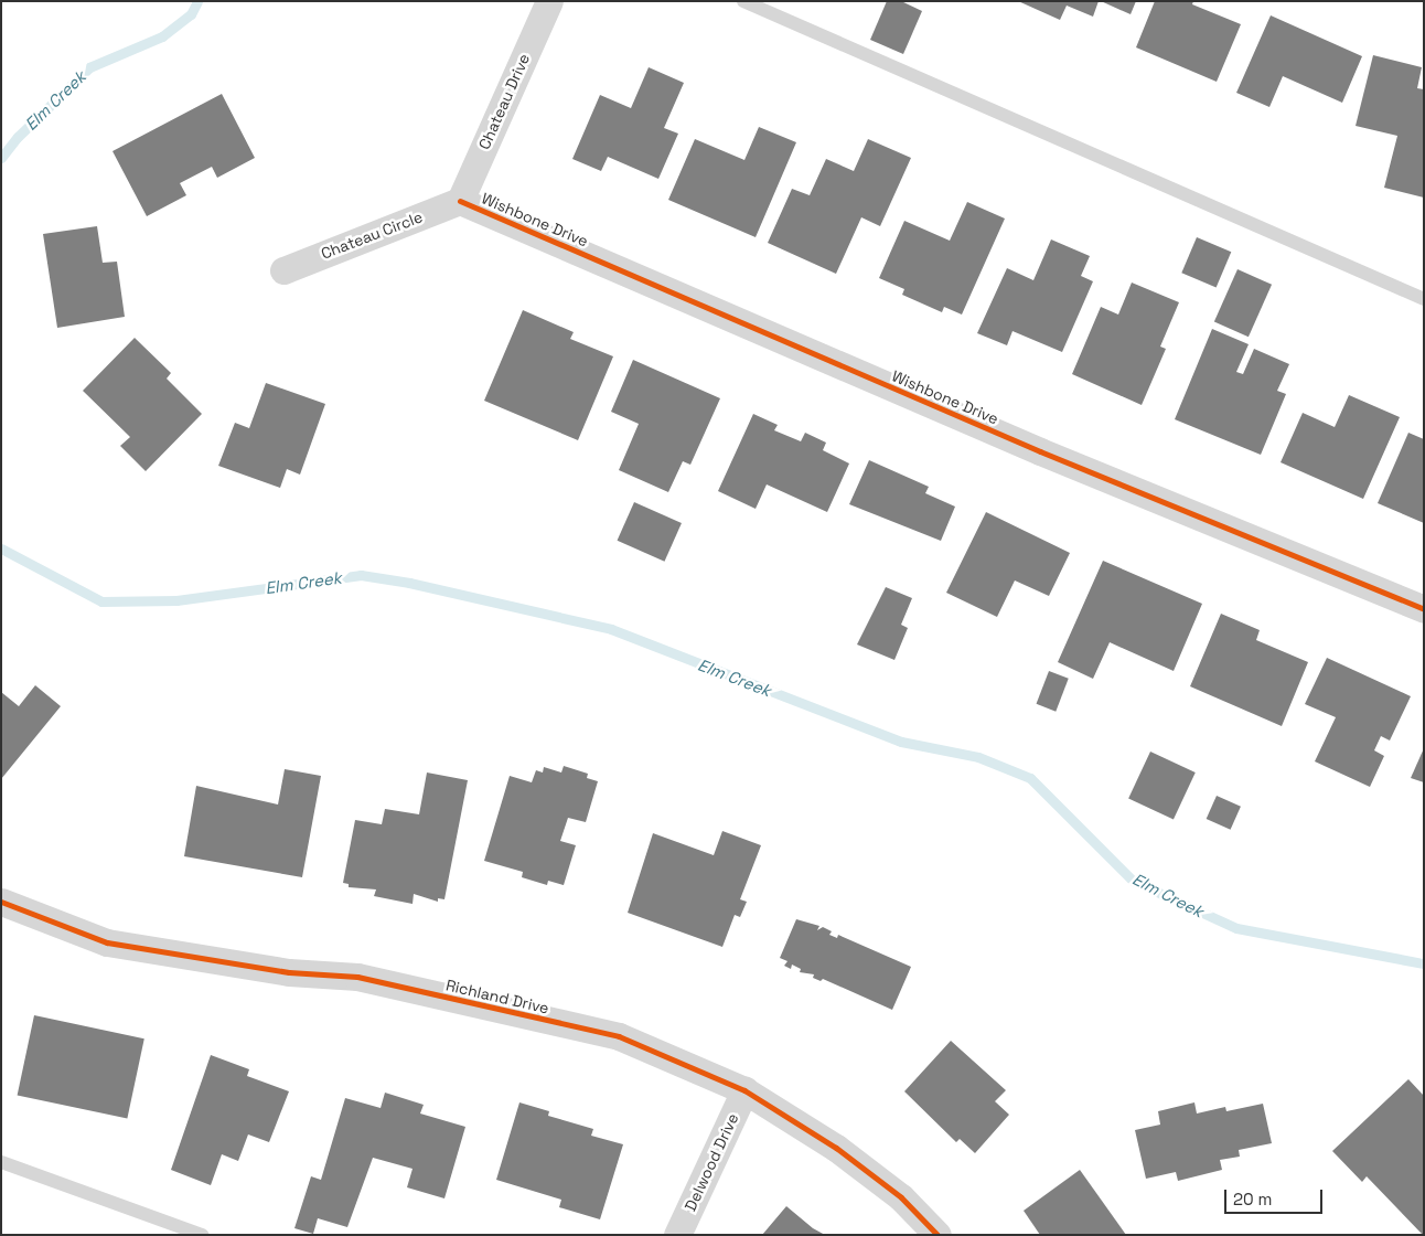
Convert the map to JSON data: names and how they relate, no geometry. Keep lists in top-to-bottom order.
{
  "streets": {
    "street": [
      "Chateau Drive",
      "Wishbone Drive",
      "Chateau Circle",
      "Richland Drive",
      "Delwood Drive"
    ]
  },
  "crossings": [
    ["Chateau Drive", "Wishbone Drive"],
    ["Chateau Drive", "Chateau Circle"],
    ["Wishbone Drive", "Chateau Circle"],
    ["Richland Drive", "Delwood Drive"]
  ],
  "water": ["Elm Creek"],
  "scale_bar": "20 m"
}
